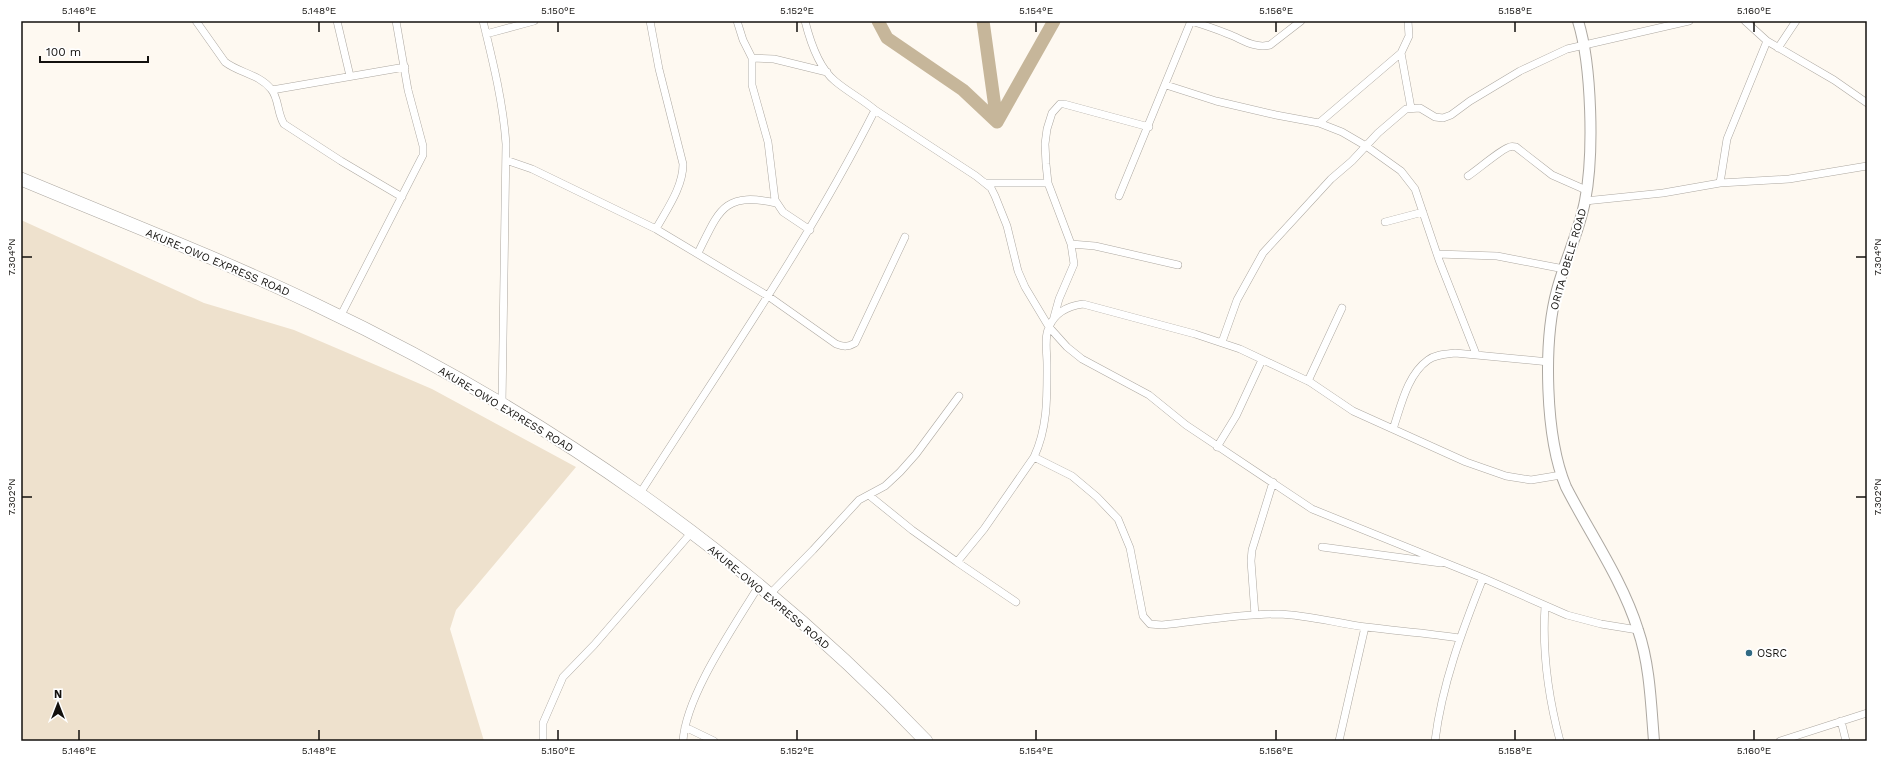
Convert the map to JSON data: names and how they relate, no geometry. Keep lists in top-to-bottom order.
{
  "streets": {
    "highway": ["AKURE-OWO EXPRESS ROAD"],
    "main road": ["ORITA OBELE ROAD"]
  },
  "places": ["OSRC"],
  "scale_bar": "100 m",
  "north": "top",
  "coordinates": [
    "5.146°E",
    "5.148°E",
    "5.150°E",
    "5.152°E",
    "5.154°E",
    "5.156°E",
    "5.158°E",
    "5.160°E",
    "7.304°N",
    "7.302°N"
  ]
}
